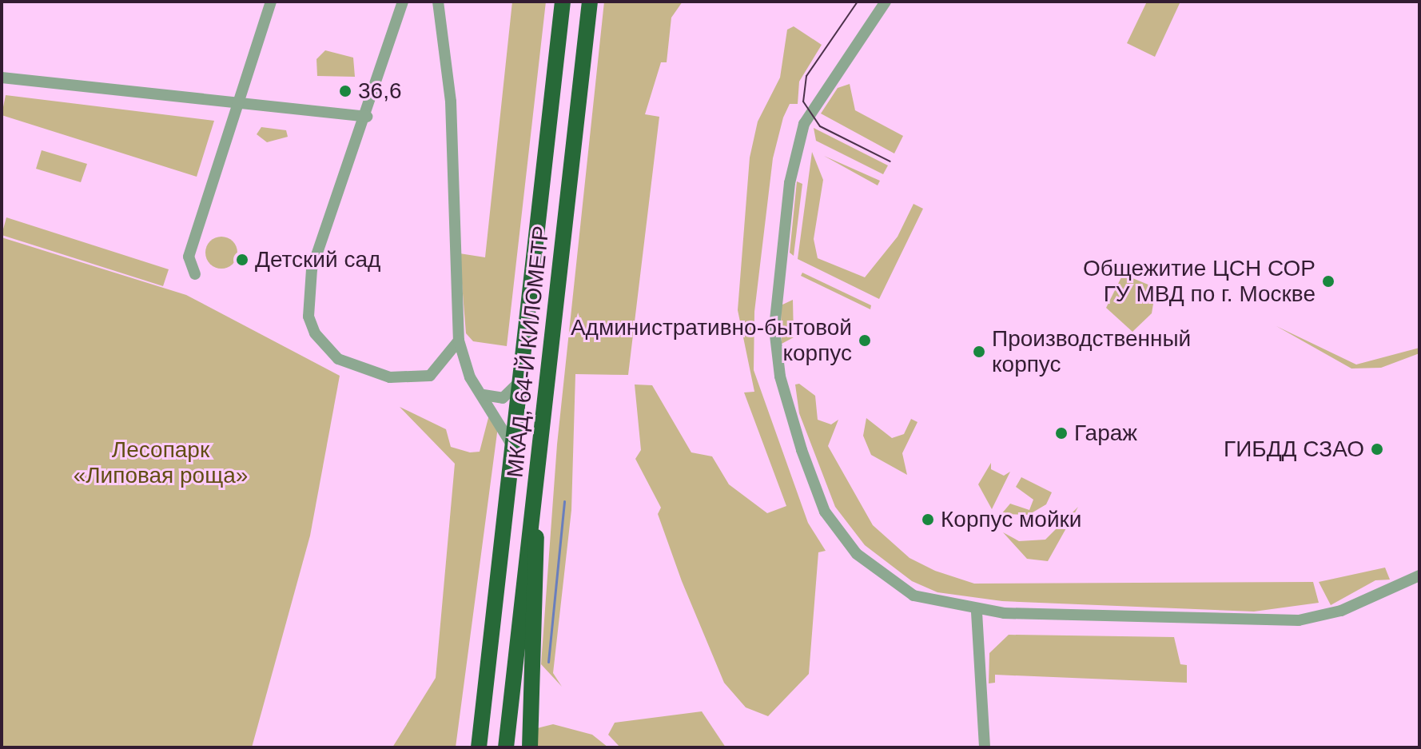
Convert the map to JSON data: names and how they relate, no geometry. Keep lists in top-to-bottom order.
{
  "streets": {
    "highway": ["МКАД, 64-Й КИЛОМЕТР"]
  },
  "parks": ["Лесопарк «Липовая роща»"],
  "places": [
    "36,6",
    "Детский сад",
    "Общежитие ЦСН СОР ГУ МВД по г. Москве",
    "Административно-бытовой корпус",
    "Производственный корпус",
    "Гараж",
    "ГИБДД СЗАО",
    "Корпус мойки"
  ]
}
